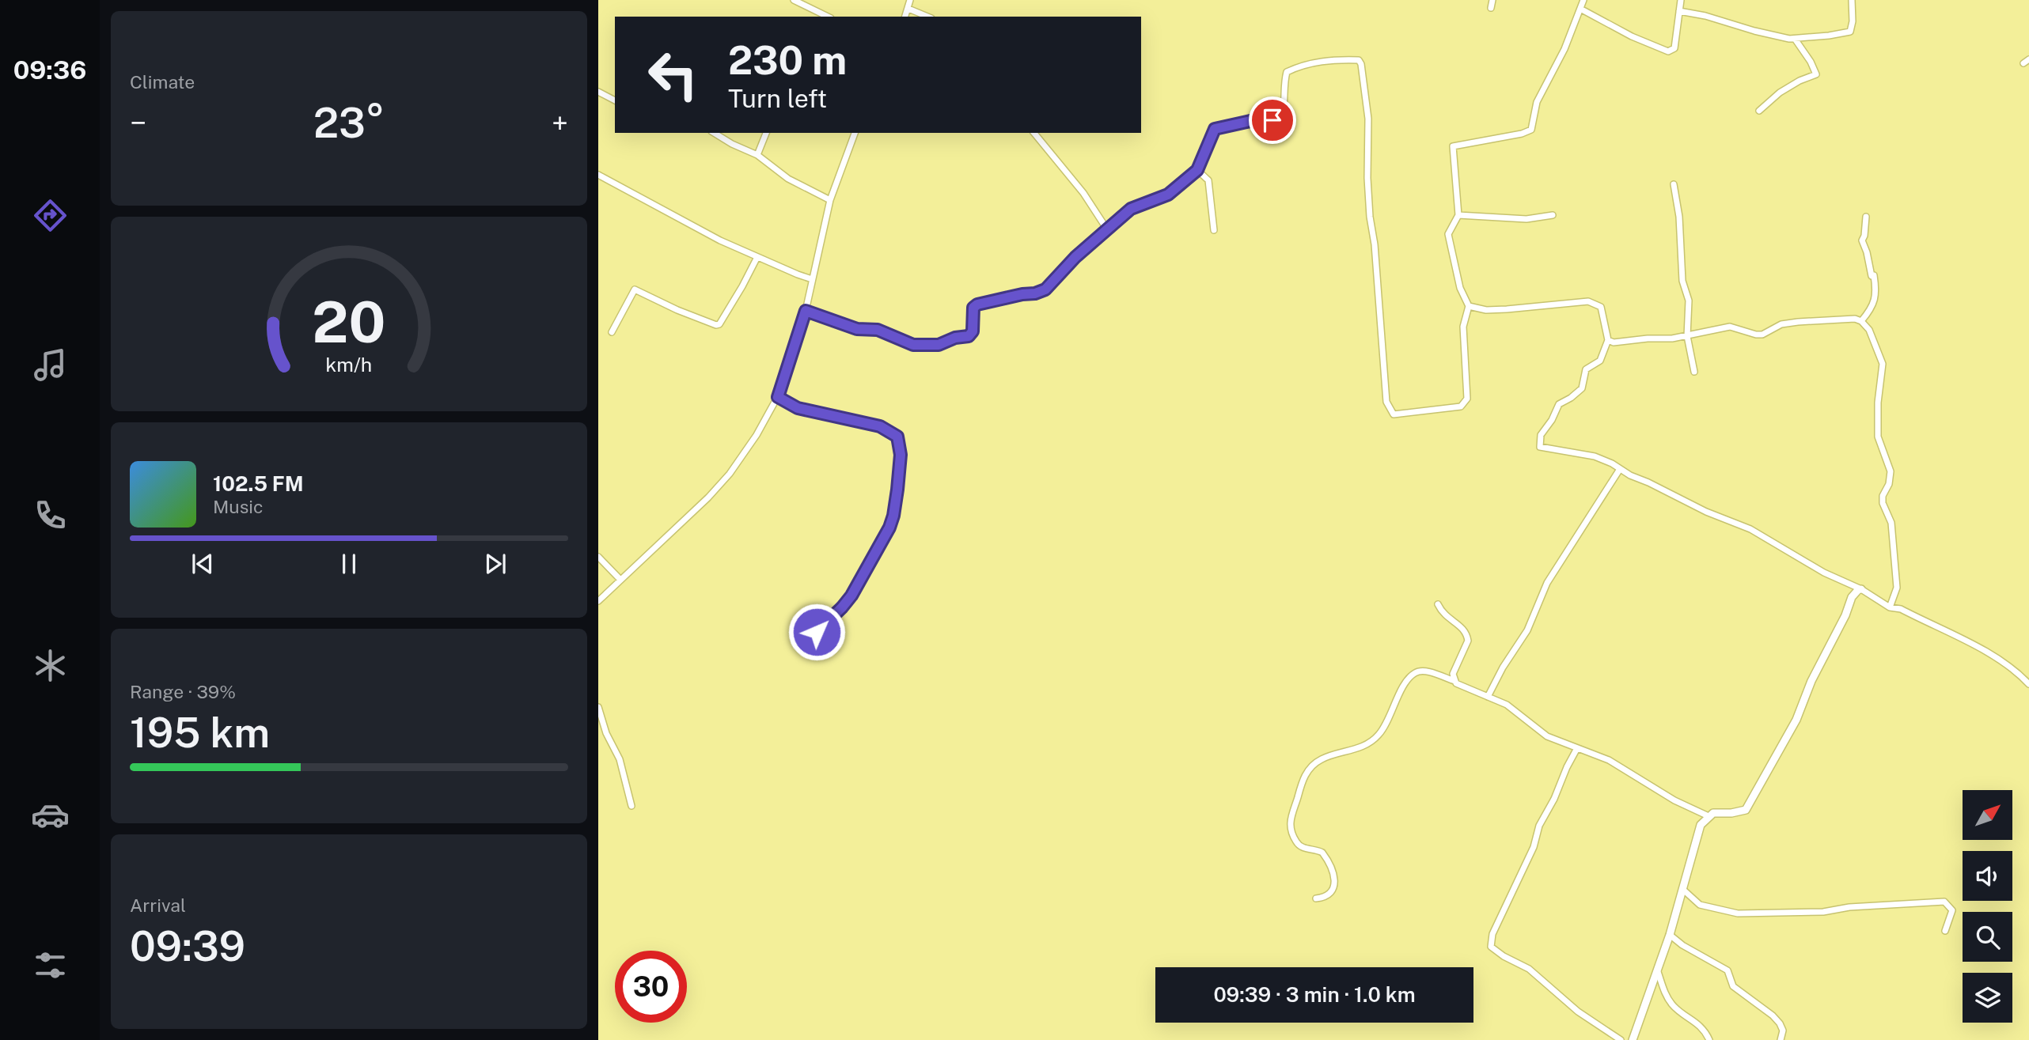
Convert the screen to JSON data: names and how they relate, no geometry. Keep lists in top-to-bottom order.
{
  "north": "top right",
  "page": {
    "tabs": "09:36",
    "tile": [
      "Climate",
      ["Range · 39%", "195 km"],
      ["Arrival", "09:39"]
    ],
    "turn": ["230 m", "Turn left"],
    "heat": ["−", "23°", "+"],
    "song": ["102.5 FM", "Music"],
    "limit": "30",
    "trip": "09:39 · 3 min · 1.0 km",
    "gauge": ["20", "km/h"]
  }
}
